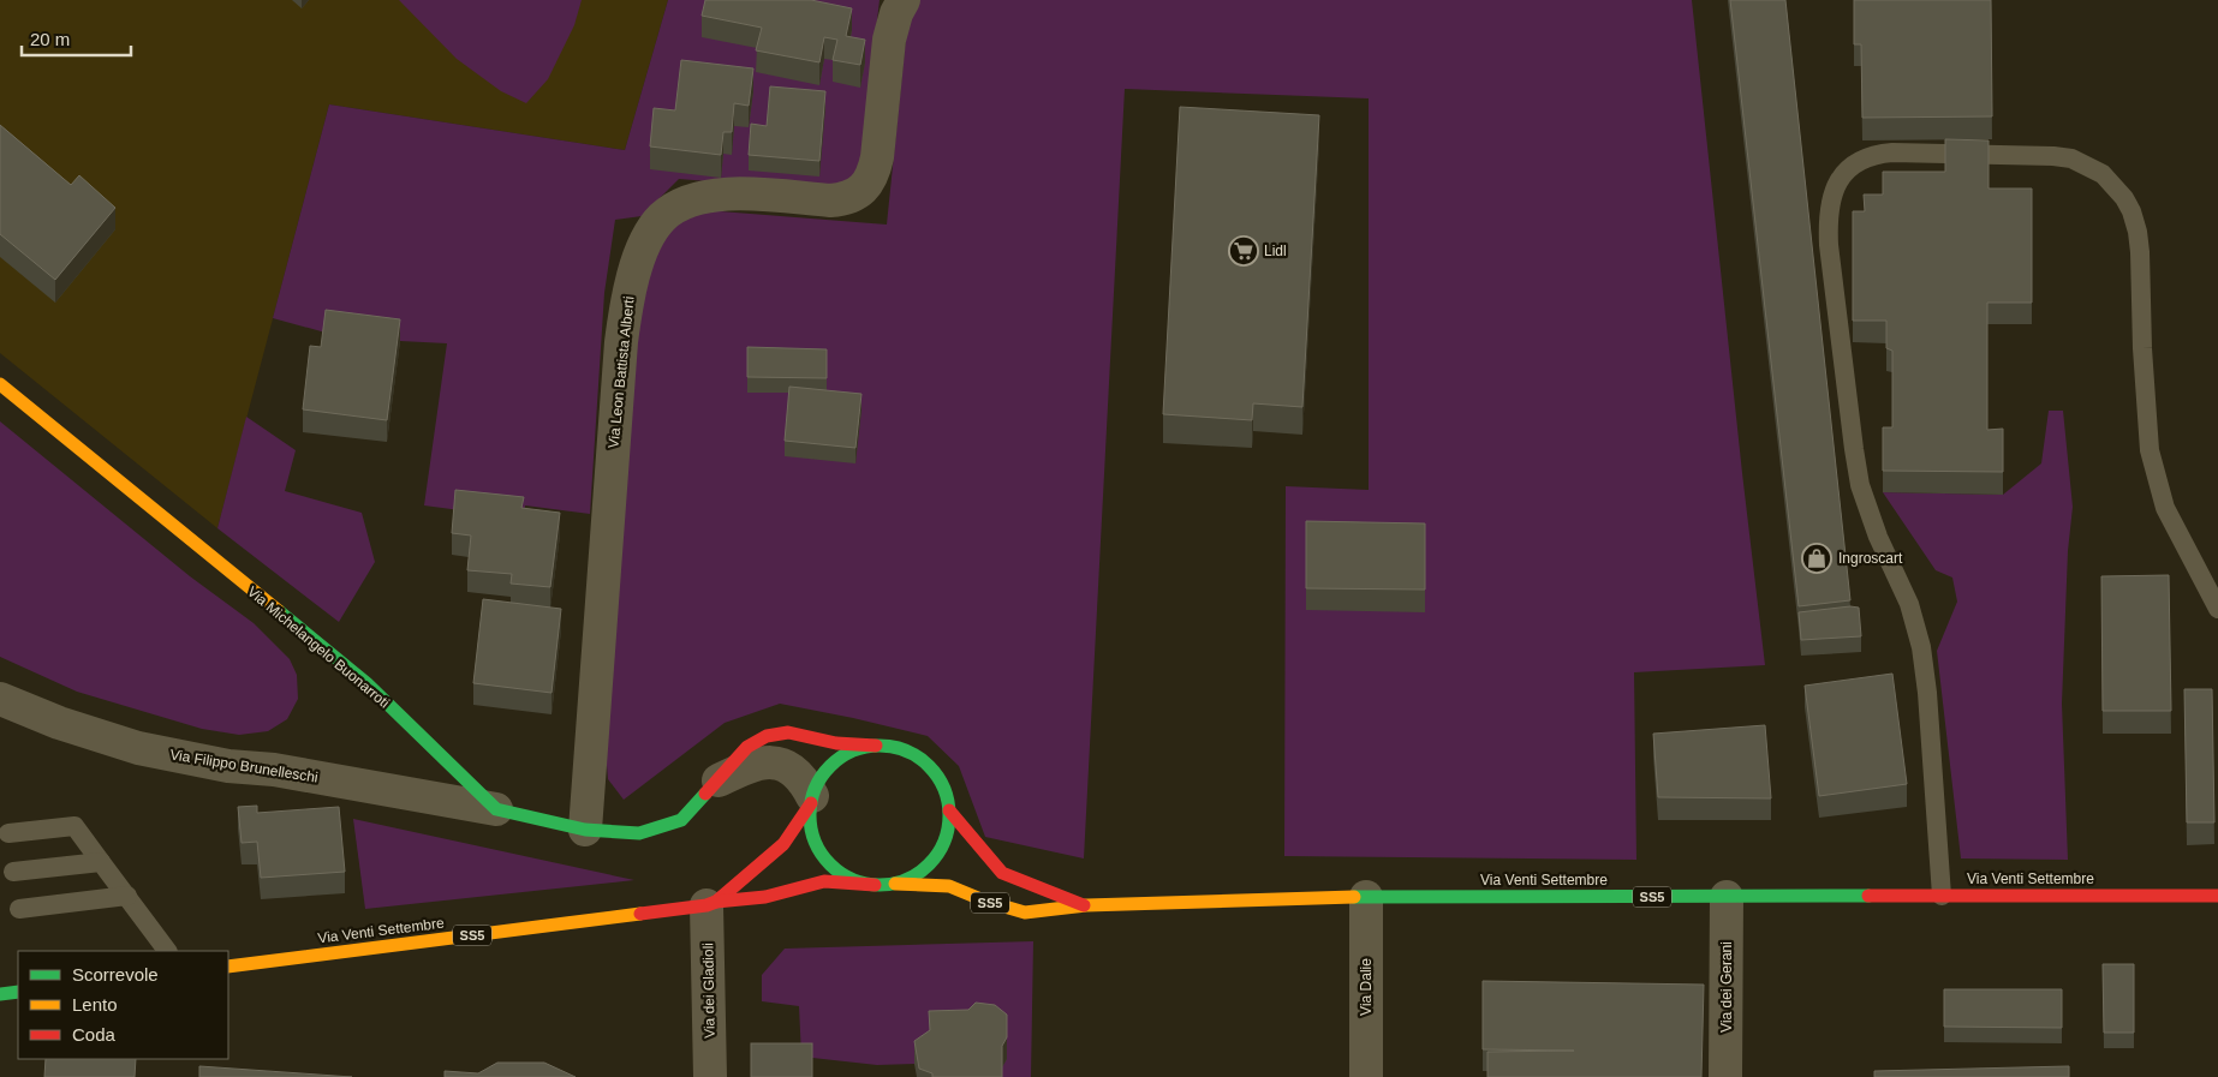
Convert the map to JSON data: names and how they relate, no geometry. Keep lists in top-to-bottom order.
{
  "streets": {
    "main road": ["Via Michelangelo Buonarroti", "Via Venti Settembre", "SS5"],
    "street": [
      "Via Leon Battista Alberti",
      "Via Filippo Brunelleschi",
      "Via Dalie",
      "Via dei Gerani",
      "Via dei Gladioli"
    ]
  },
  "crossings": [
    ["Via Michelangelo Buonarroti", "Via Filippo Brunelleschi"],
    ["Via Venti Settembre", "Via Dalie"],
    ["Via Venti Settembre", "Via dei Gerani"],
    ["Via Venti Settembre", "Via dei Gladioli"]
  ],
  "places": {
    "supermarket": ["Lidl"],
    "shop": ["Ingroscart"]
  },
  "legend": ["Scorrevole", "Lento", "Coda"],
  "scale_bar": "20 m"
}
